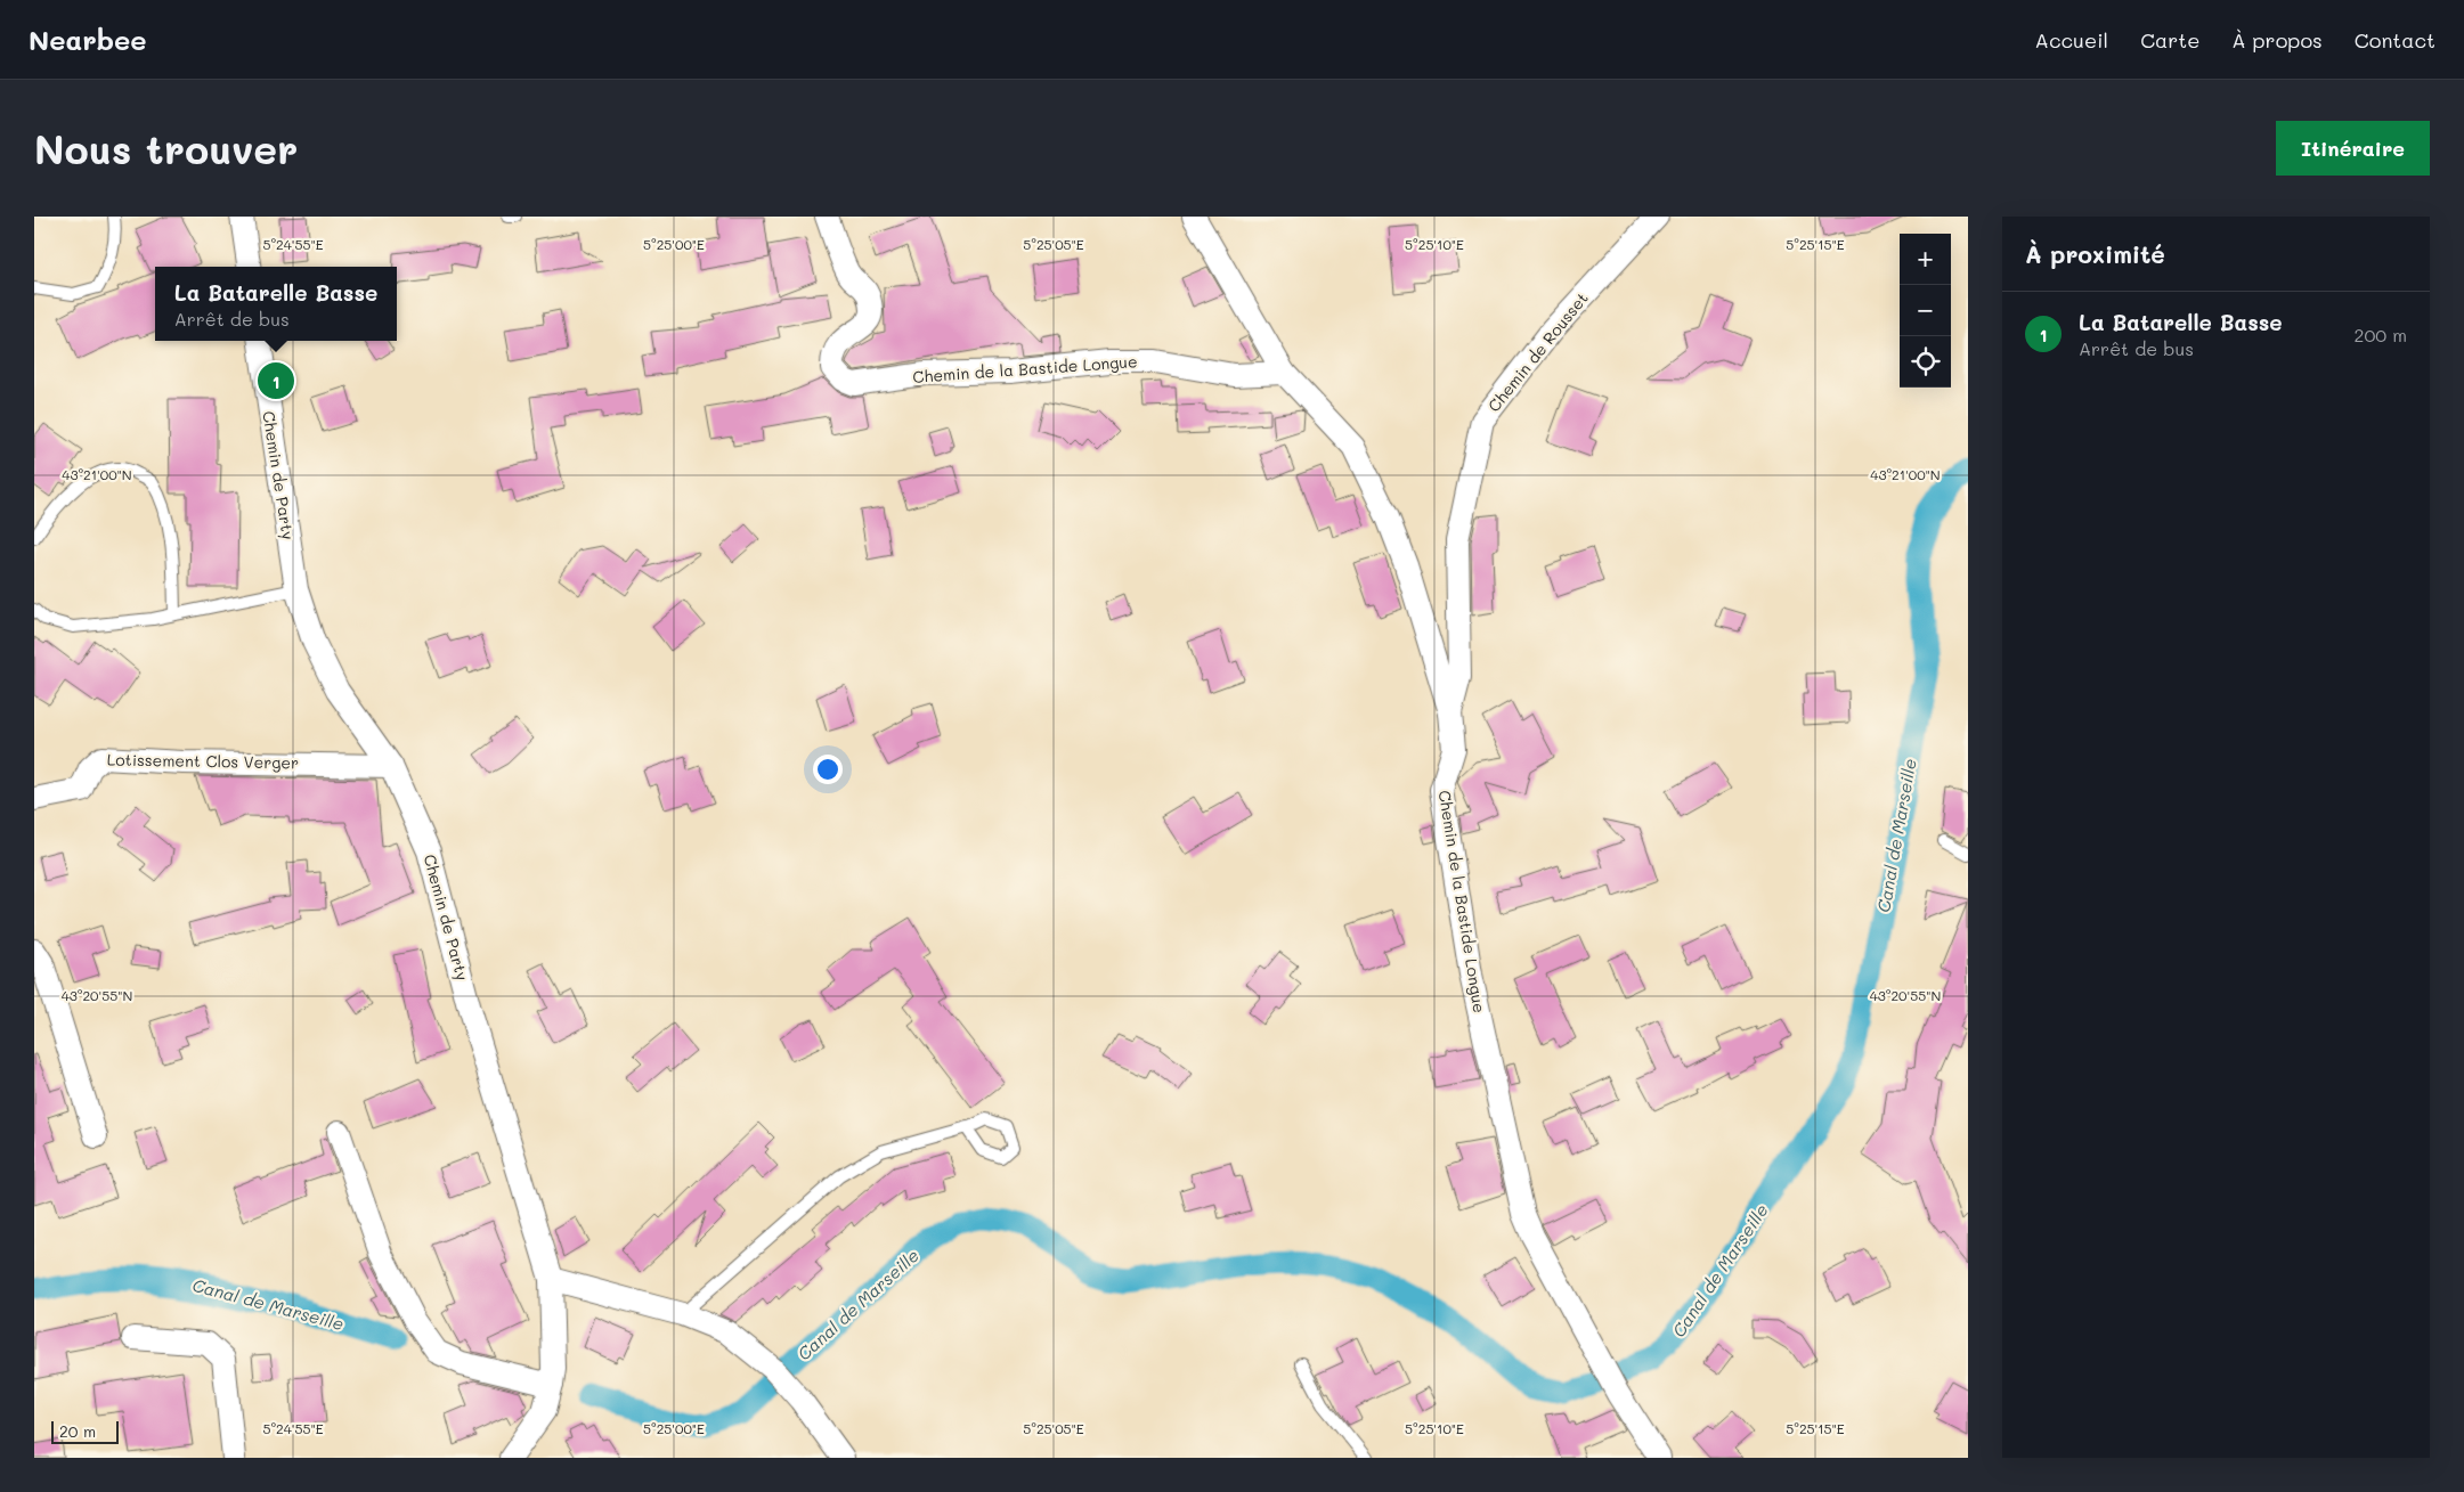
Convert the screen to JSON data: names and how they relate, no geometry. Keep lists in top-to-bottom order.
{
  "streets": {
    "street": [
      "Chemin de Rousset",
      "Chemin de la Bastide Longue",
      "Chemin de Party",
      "Lotissement Clos Verger"
    ]
  },
  "crossings": [
    ["Chemin de Rousset", "Chemin de la Bastide Longue"],
    ["Chemin de Party", "Lotissement Clos Verger"]
  ],
  "water": ["Canal de Marseille"],
  "scale_bar": "20 m",
  "page": {
    "header": "Nearbee",
    "nav": [
      "Accueil",
      "Carte",
      "À propos",
      "Contact"
    ],
    "buttons": "Itinéraire",
    "title": "Nous trouver",
    "heading": "À proximité",
    "map_buttons": ["+", "−"],
    "popup": ["La Batarelle Basse", "Arrêt de bus"],
    "list": [
      {
        "mark": "1",
        "name": "La Batarelle Basse",
        "note": "Arrêt de bus",
        "value": "200 m"
      }
    ],
    "pins": "1",
    "scale": "20 m"
  },
  "coordinates": [
    "5°24'55\"E",
    "5°25'00\"E",
    "5°25'05\"E",
    "5°25'10\"E",
    "5°25'15\"E",
    "43°21'00\"N",
    "43°20'55\"N"
  ]
}
